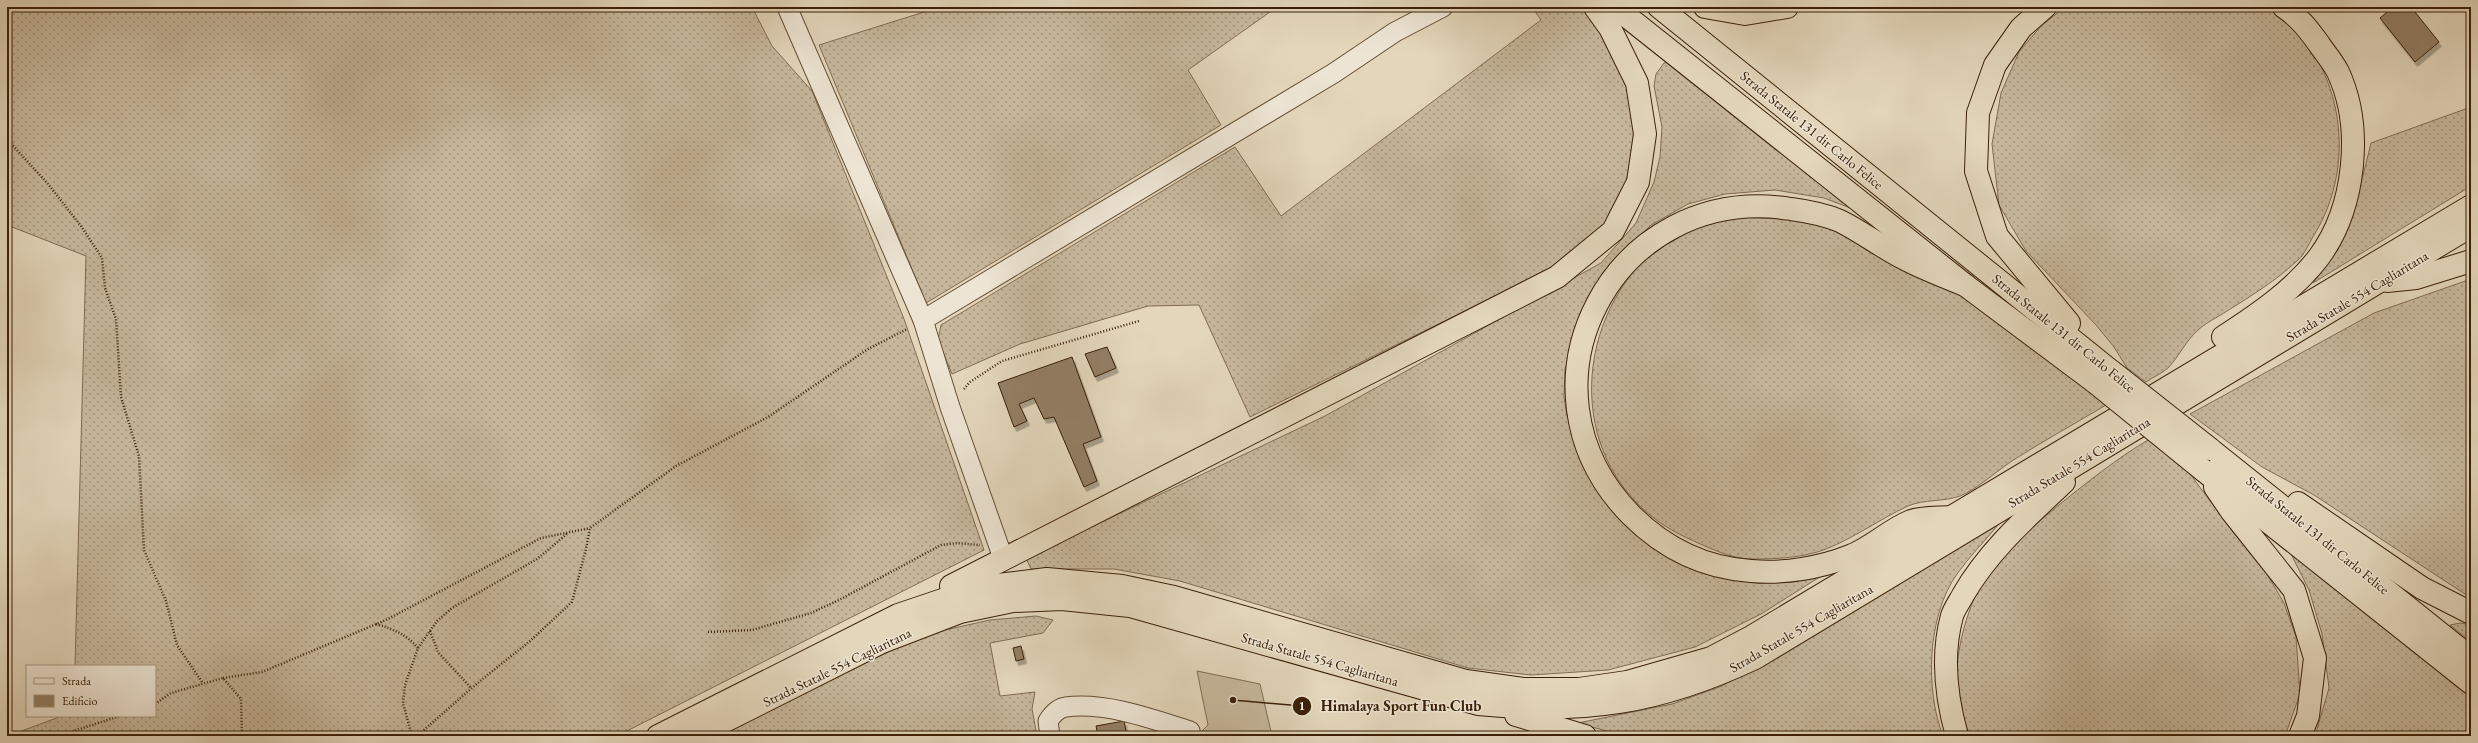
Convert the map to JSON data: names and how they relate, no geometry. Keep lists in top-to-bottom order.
{
  "streets": {
    "highway": ["Strada Statale 131 dir Carlo Felice", "Strada Statale 554 Cagliaritana"]
  },
  "places": ["Himalaya Sport Fun Club"],
  "legend": ["Strada", "Edificio"]
}
